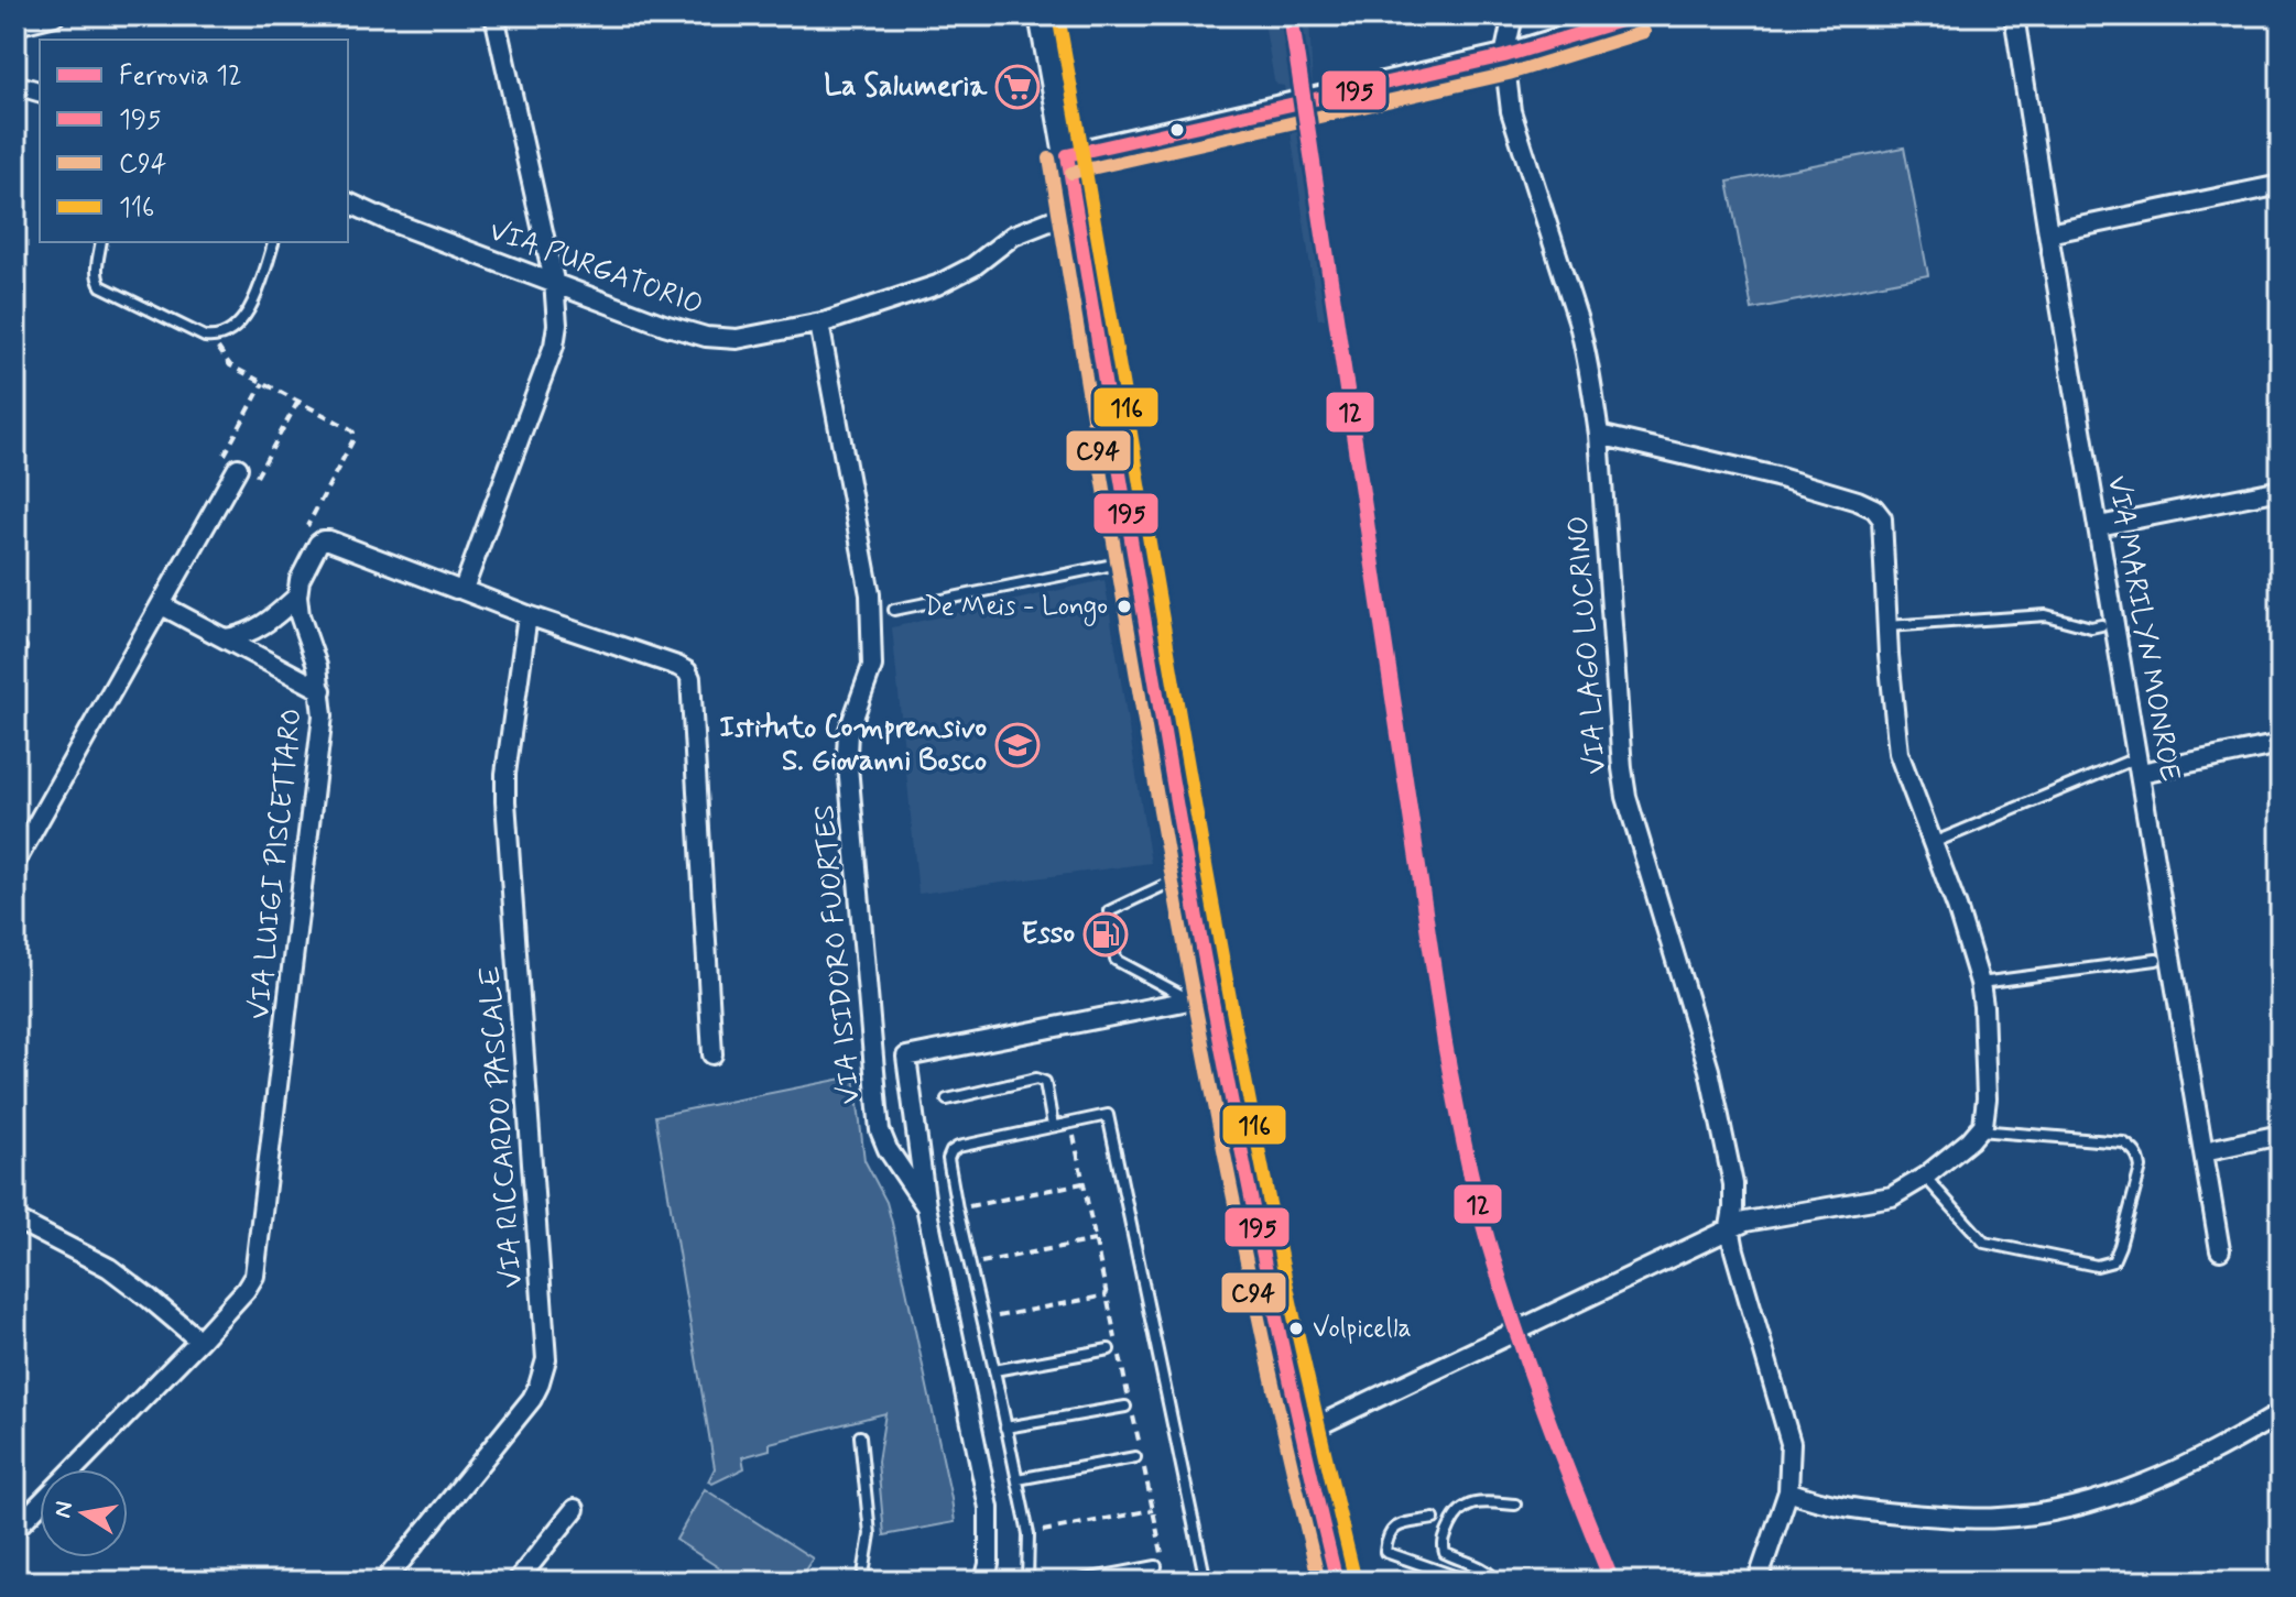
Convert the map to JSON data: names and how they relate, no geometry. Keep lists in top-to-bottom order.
{
  "streets": {
    "street": [
      "VIA PURGATORIO",
      "VIA MARILYN MONROE",
      "VIA LAGO LUCRINO",
      "VIA LUIGI PISCETTARO",
      "VIA ISIDORO FUORTES",
      "VIA RICCARDO PASCALE"
    ]
  },
  "crossings": [
    ["VIA PURGATORIO", "VIA ISIDORO FUORTES"]
  ],
  "places": {
    "supermarket": ["La Salumeria"],
    "other": ["De Meis - Longo", "Volpicella"],
    "school or university": ["Istituto Comprensivo S. Giovanni Bosco"],
    "fuel station": ["Esso"]
  },
  "lines": [
    "rail line 12",
    "transit line 195",
    "transit line 116",
    "transit line C94"
  ],
  "legend": [
    "Ferrovia 12",
    "195",
    "C94",
    "116"
  ],
  "north": "left"
}
